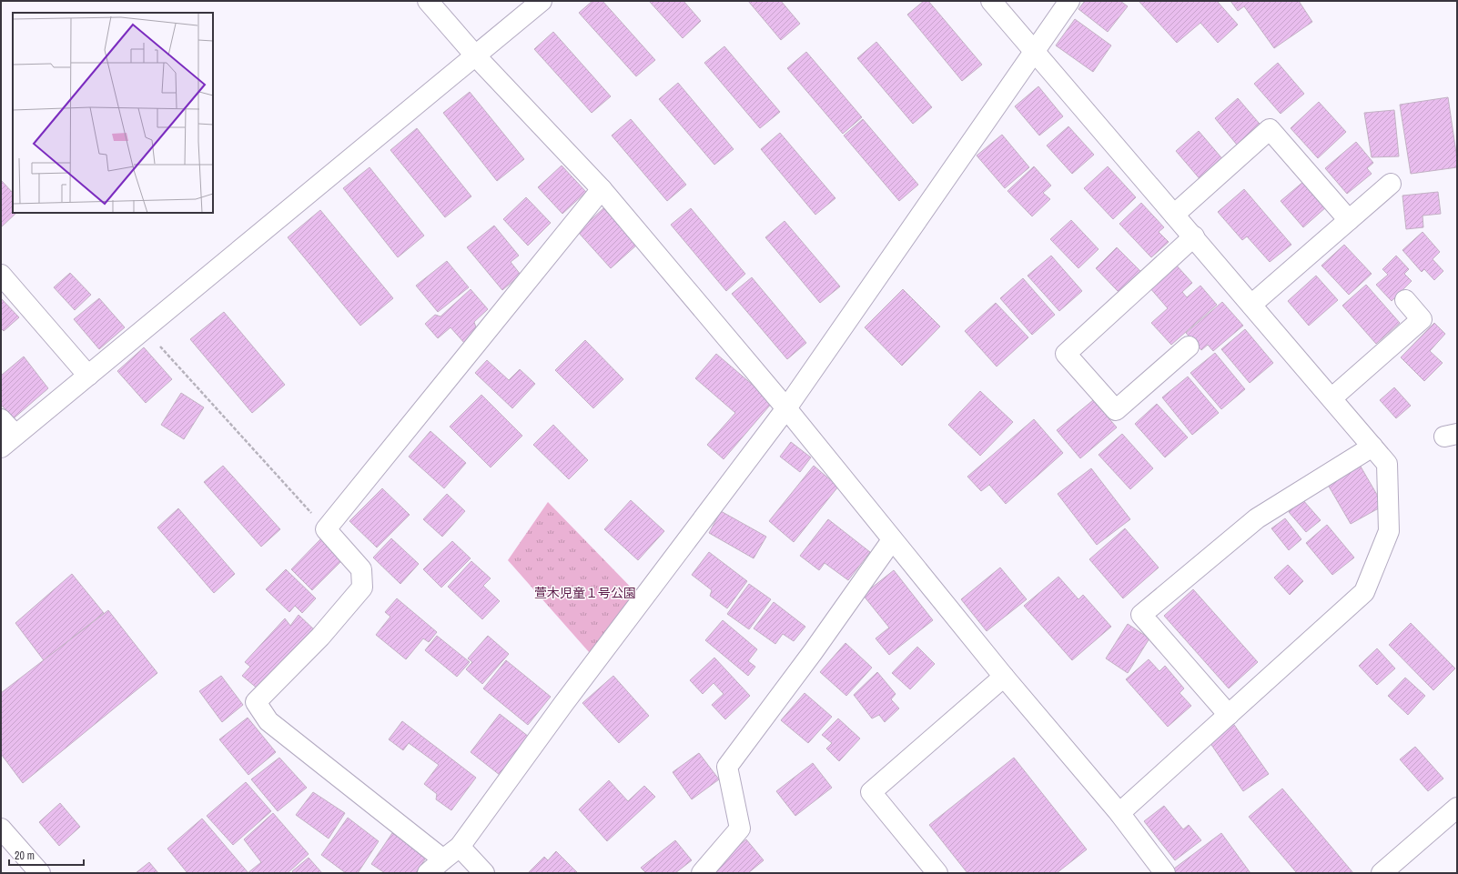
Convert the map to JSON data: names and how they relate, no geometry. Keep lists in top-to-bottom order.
{
  "parks": ["萱木児童１号公園"],
  "scale_bar": "20 m"
}
